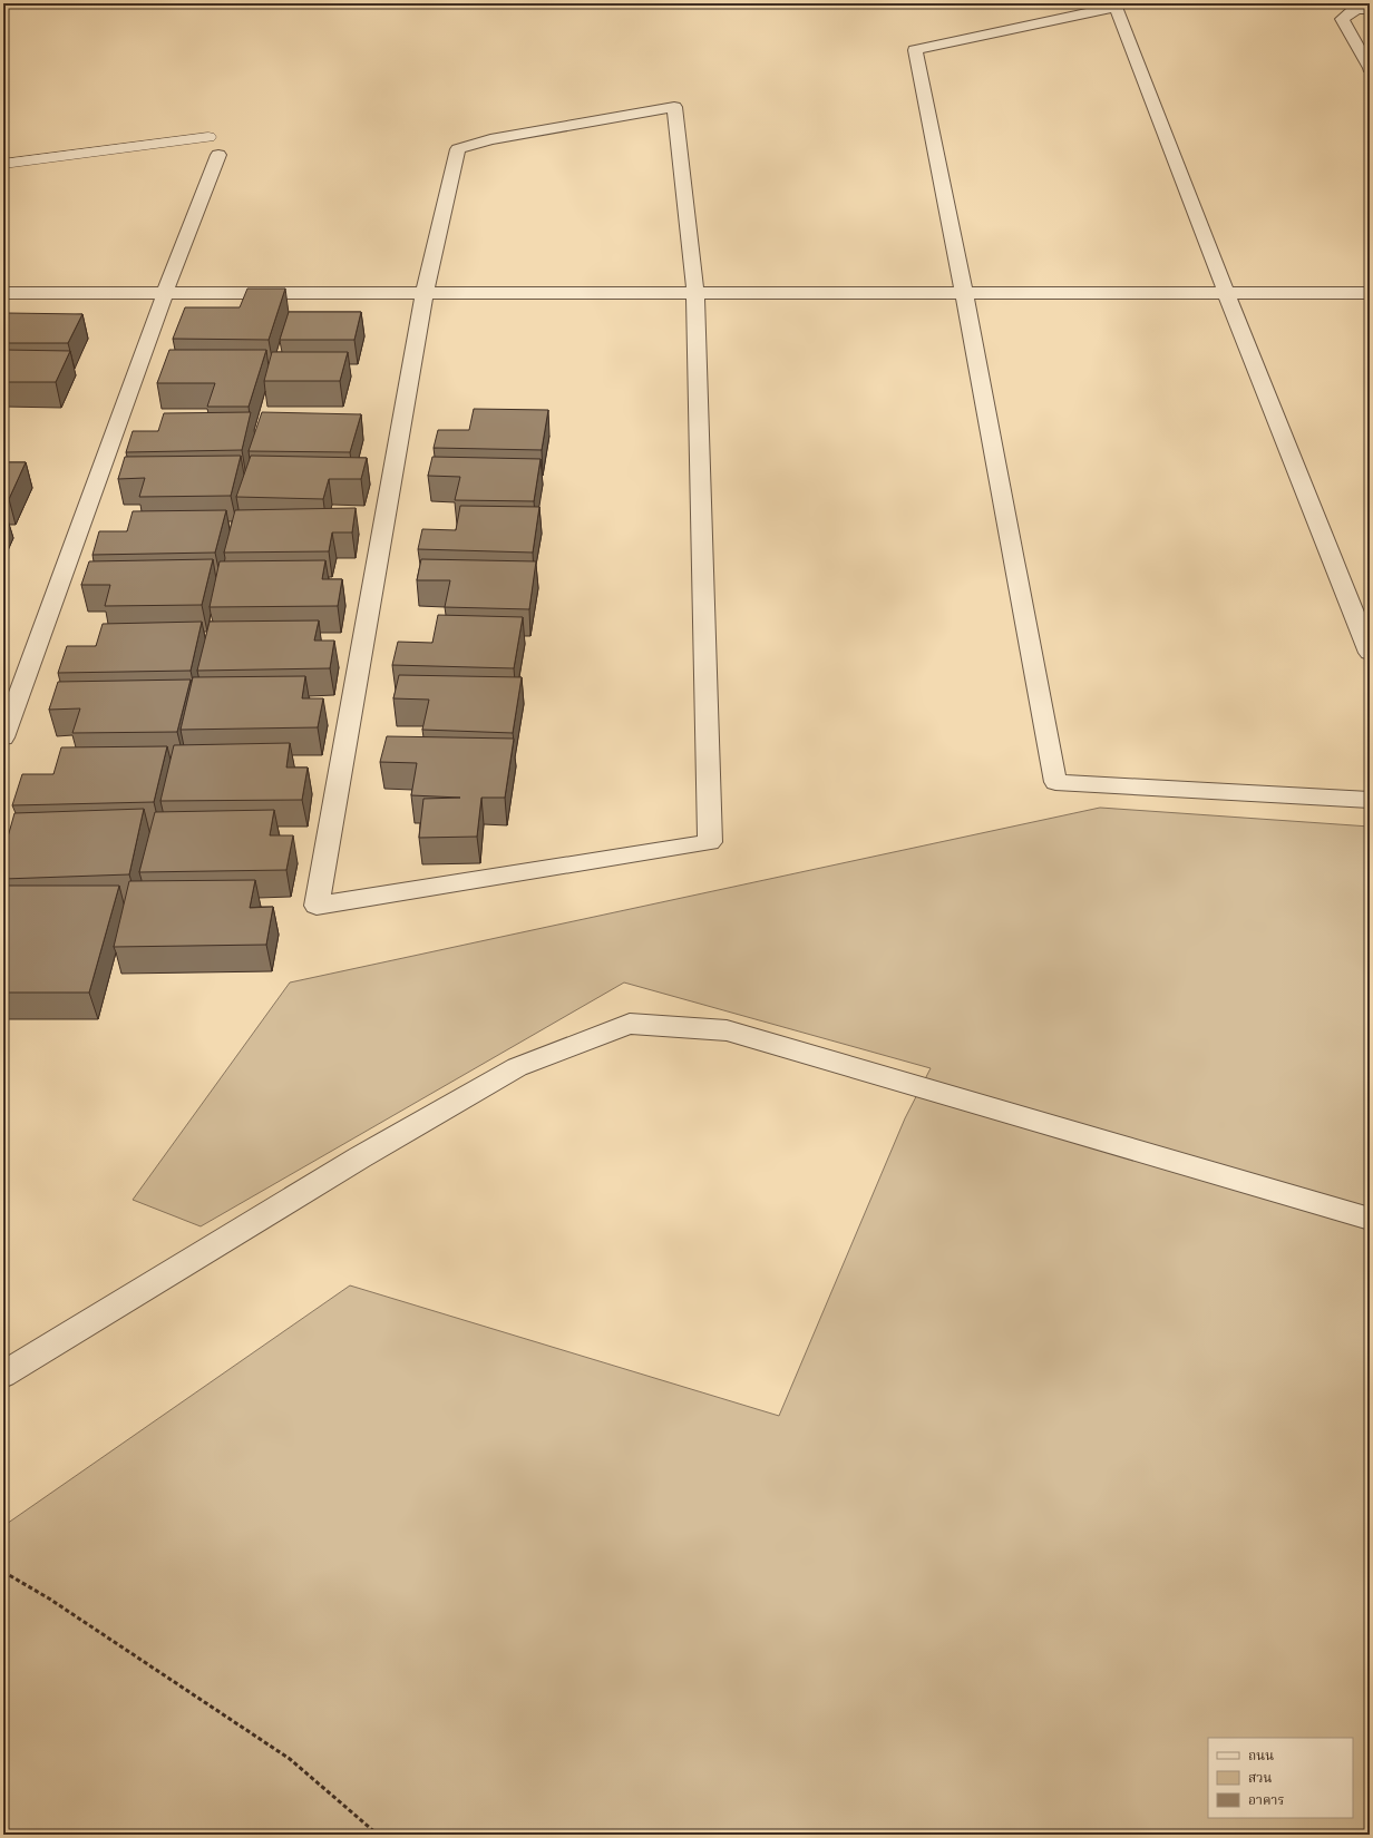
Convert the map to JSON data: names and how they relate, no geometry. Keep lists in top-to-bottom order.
{
  "legend": ["ถนน", "สวน", "อาคาร"]
}
